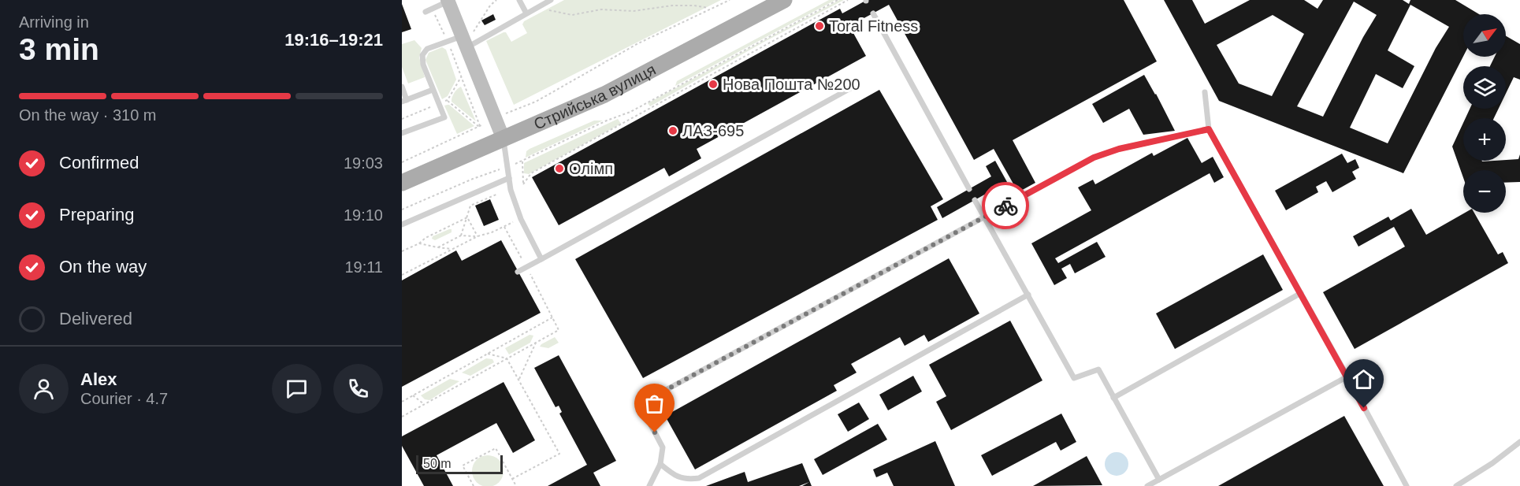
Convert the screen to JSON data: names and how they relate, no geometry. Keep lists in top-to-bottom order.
{
  "streets": {
    "main road": ["Стрийська вулиця"]
  },
  "places": [
    "Toral Fitness",
    "Нова Пошта №200",
    "ЛАЗ-695",
    "Олімп"
  ],
  "scale_bar": "50 m",
  "north": "top right",
  "page": {
    "heading": ["3 min", "Arriving in", "19:16–19:21"],
    "panel": ["Alex", "Courier · 4.7"],
    "map_buttons": ["+", "−"],
    "bar": "On the way · 310 m",
    "list": [
      ["Confirmed", "19:03"],
      ["Preparing", "19:10"],
      ["On the way", "19:11"],
      "Delivered"
    ],
    "scale": "50 m"
  }
}
